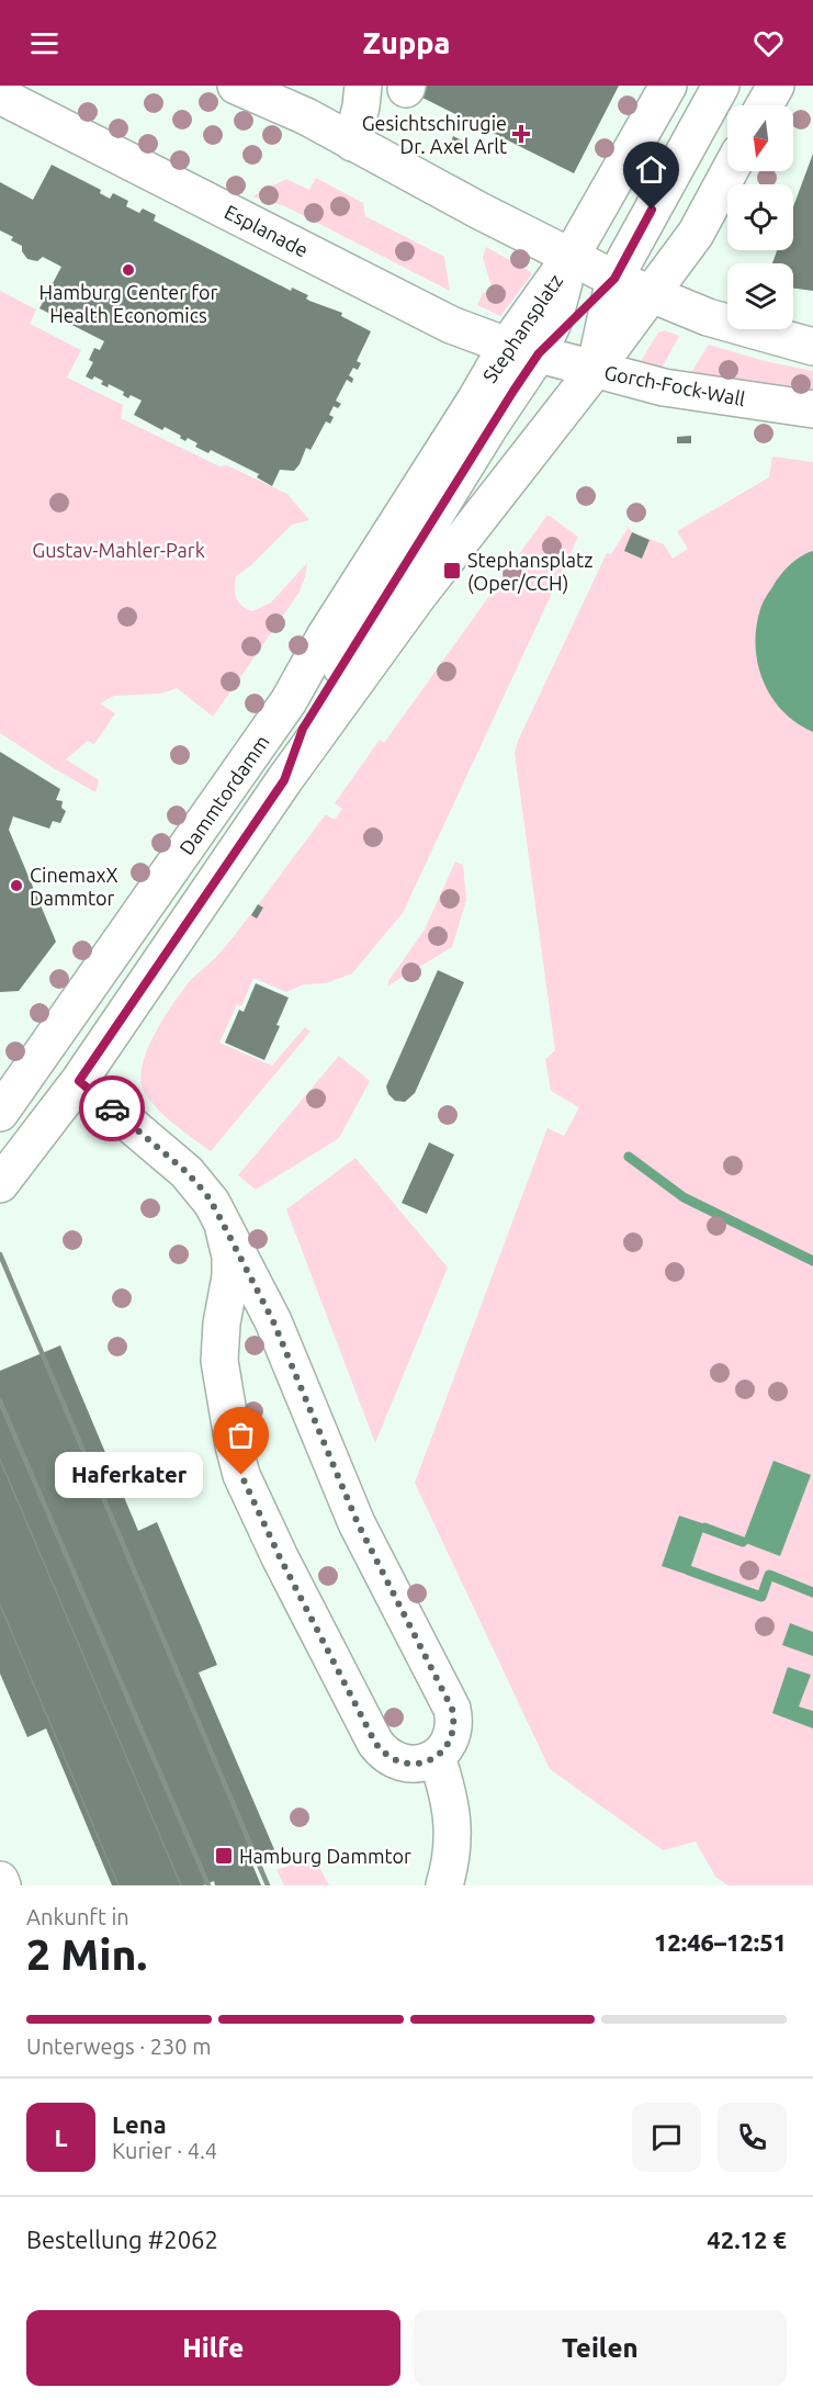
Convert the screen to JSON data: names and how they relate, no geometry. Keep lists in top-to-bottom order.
{
  "streets": {
    "street": [
      "Esplanade",
      "Stephansplatz",
      "Gorch-Fock-Wall",
      "Dammtordamm"
    ]
  },
  "crossings": [
    ["Esplanade", "Stephansplatz"],
    ["Esplanade", "Gorch-Fock-Wall"],
    ["Stephansplatz", "Gorch-Fock-Wall"],
    ["Stephansplatz", "Dammtordamm"]
  ],
  "parks": ["Gustav-Mahler-Park"],
  "places": {
    "health": ["Gesichtschirugie Dr. Axel Arlt"],
    "other": ["Hamburg Center for Health Economics", "CinemaxX Dammtor", "Haferkater"],
    "transit": ["Stephansplatz (Oper/CCH)", "Hamburg Dammtor"]
  },
  "north": "bottom",
  "page": {
    "header": "Zuppa",
    "bubble": "Haferkater",
    "heading": ["2 Min.", "Ankunft in", "12:46–12:51"],
    "panel": [
      "Lena",
      "Kurier · 4.4",
      "Bestellung #2062",
      "42.12 €"
    ],
    "bar": "Unterwegs · 230 m",
    "round": "L",
    "buttons": ["Hilfe", "Teilen"]
  }
}
